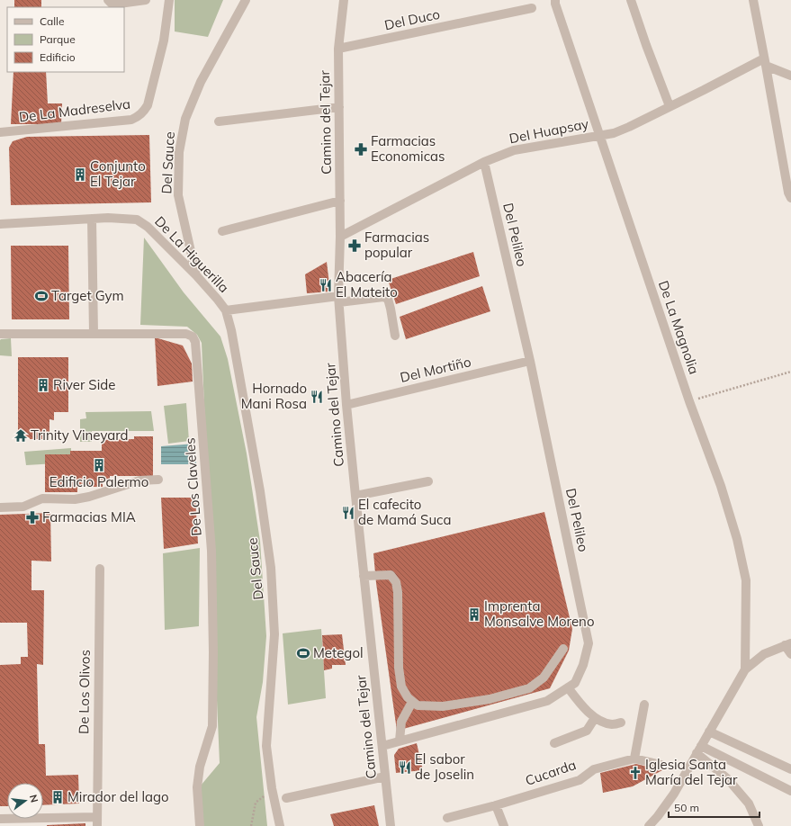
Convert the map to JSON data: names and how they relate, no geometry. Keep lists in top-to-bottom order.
{
  "streets": {
    "street": [
      "Del Duco",
      "De La Madreselva",
      "Camino del Tejar",
      "Del Huapsay",
      "Del Sauce",
      "Del Pelileo",
      "De La Higuerilla",
      "De La Magnolia",
      "Del Mortiño",
      "De Los Claveles",
      "De Los Olivos",
      "Cucarda"
    ]
  },
  "crossings": [
    ["Del Duco", "Camino del Tejar"],
    ["Camino del Tejar", "Del Huapsay"],
    ["Camino del Tejar", "Del Pelileo"],
    ["Camino del Tejar", "De La Higuerilla"],
    ["Camino del Tejar", "Del Mortiño"],
    ["Del Huapsay", "Del Pelileo"],
    ["Del Huapsay", "De La Magnolia"],
    ["Del Sauce", "De La Higuerilla"],
    ["Del Pelileo", "Del Mortiño"]
  ],
  "places": {
    "pharmacy": ["Farmacias Economicas", "Farmacias popular", "Farmacias MIA"],
    "building": [
      "Conjunto El Tejar",
      "River Side",
      "Edificio Palermo",
      "Imprenta Monsalve Moreno",
      "Mirador del lago"
    ],
    "restaurant": [
      "Abacería El Mateito",
      "Hornado Mani Rosa",
      "El cafecito de Mamá Suca",
      "El sabor de Joselin"
    ],
    "sports": ["Target Gym", "Metegol"],
    "temple": ["Trinity Vineyard"],
    "church": ["Iglesia Santa María del Tejar"]
  },
  "legend": ["Calle", "Parque", "Edificio"],
  "scale_bar": "50 m",
  "north": "right"
}
